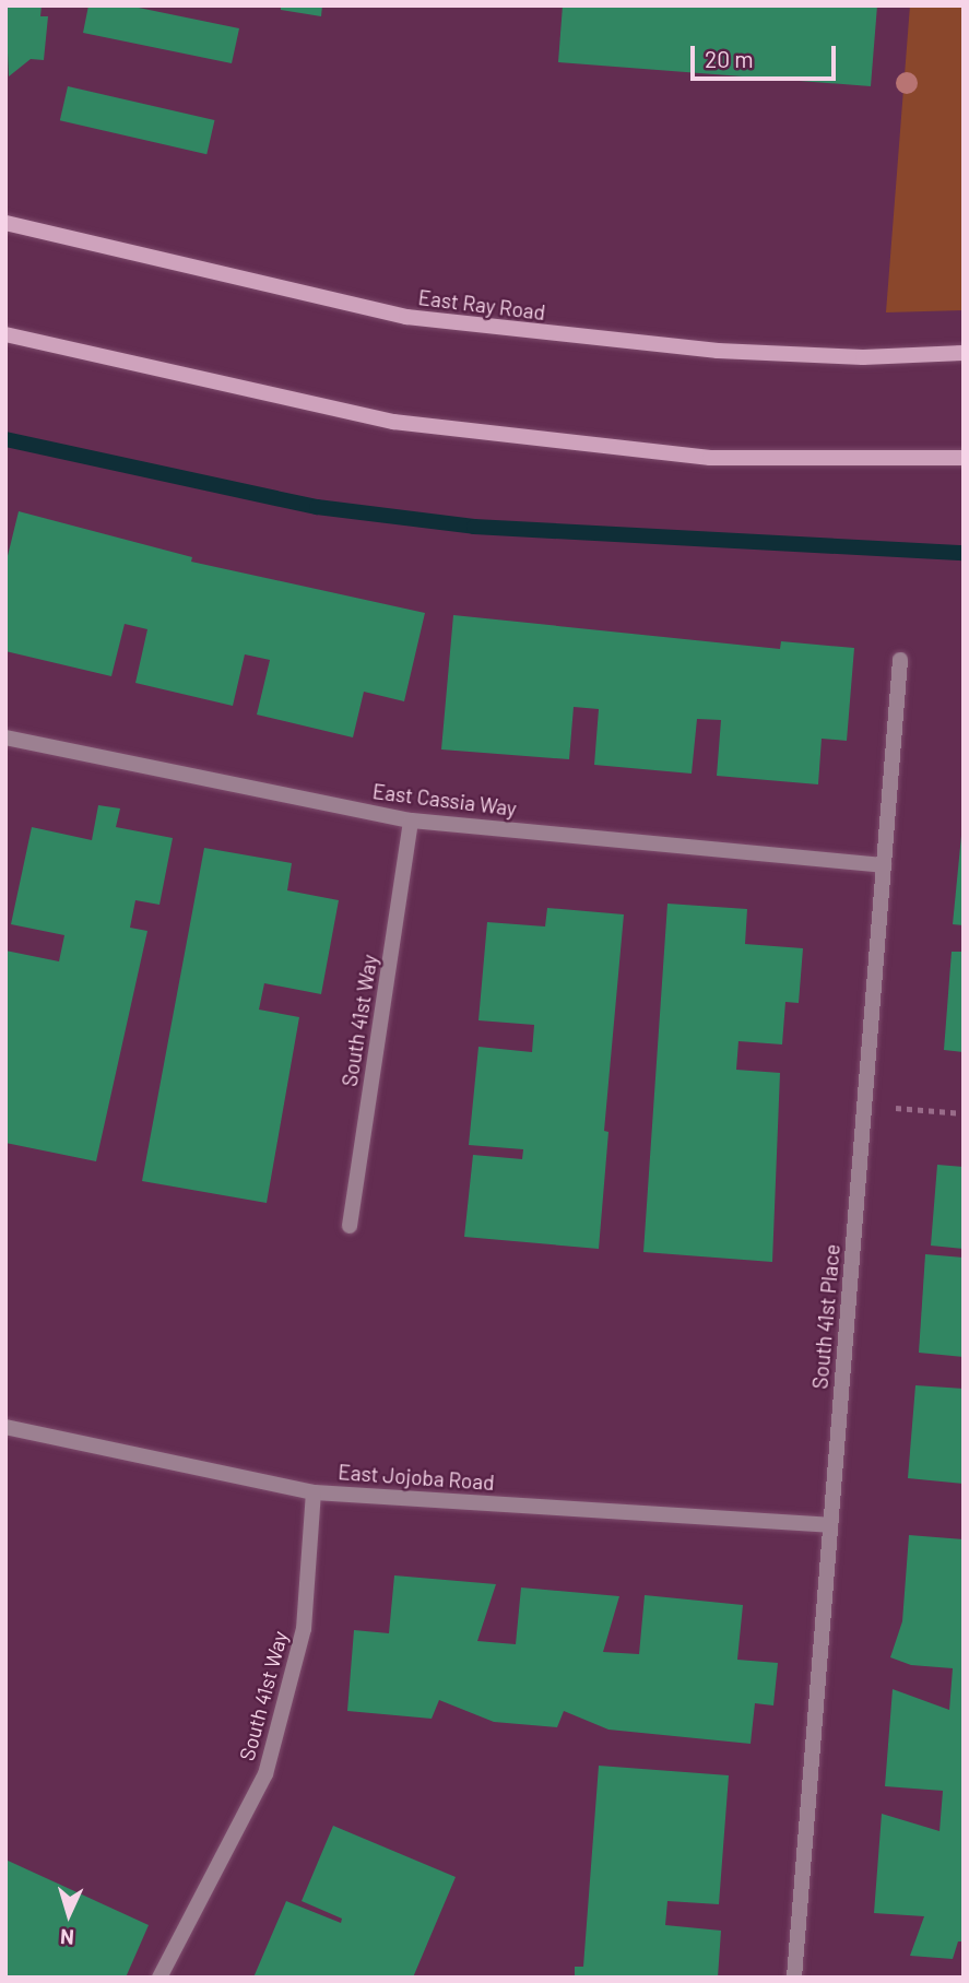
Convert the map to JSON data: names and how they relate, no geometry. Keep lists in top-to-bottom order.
{
  "streets": {
    "main road": ["East Ray Road"],
    "street": [
      "East Cassia Way",
      "South 41st Way",
      "South 41st Place",
      "East Jojoba Road"
    ]
  },
  "crossings": [
    ["East Cassia Way", "South 41st Way"],
    ["East Cassia Way", "South 41st Place"],
    ["South 41st Way", "East Jojoba Road"],
    ["South 41st Place", "East Jojoba Road"]
  ],
  "scale_bar": "20 m",
  "north": "bottom"
}
